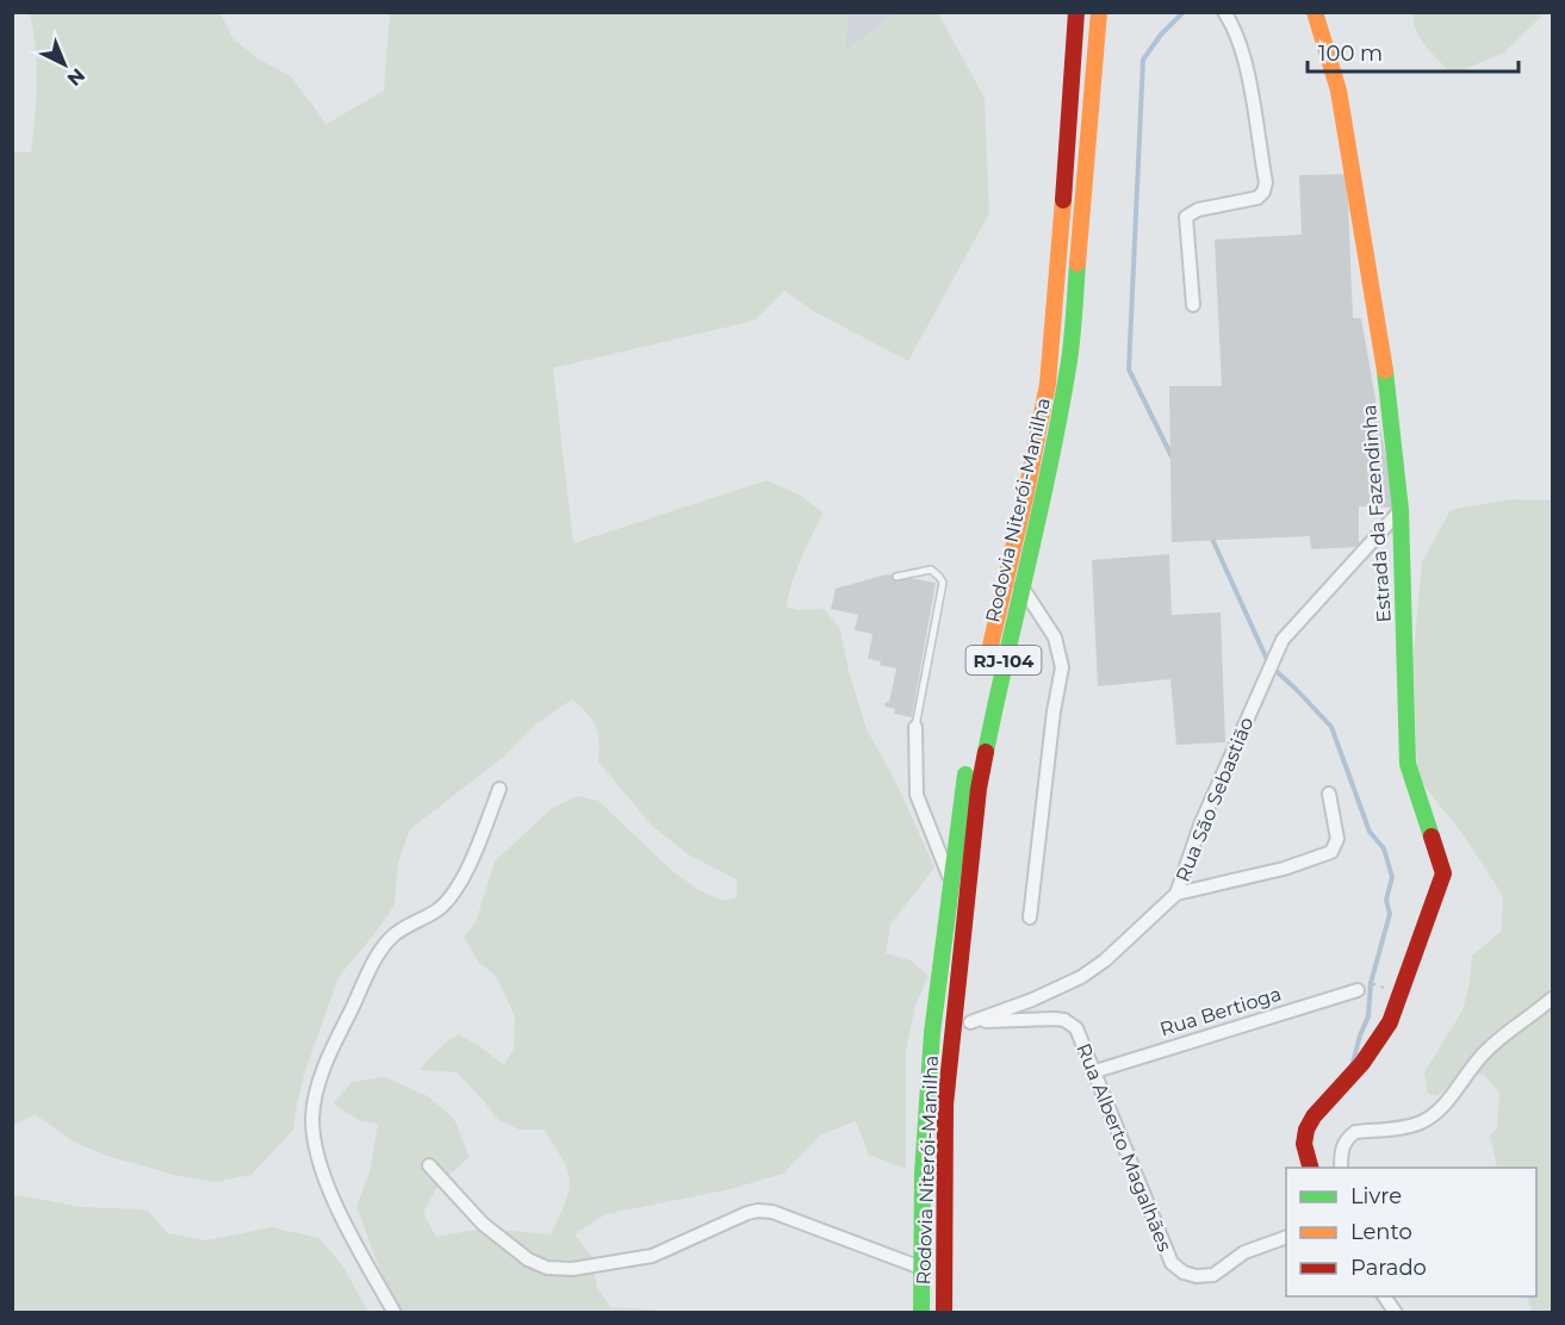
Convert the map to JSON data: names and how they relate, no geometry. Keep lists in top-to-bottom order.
{
  "streets": {
    "main road": ["Rodovia Niterói-Manilha", "Estrada da Fazendinha", "RJ-104"],
    "street": ["Rua São Sebastião", "Rua Bertioga", "Rua Alberto Magalhães"]
  },
  "crossings": [
    ["Rodovia Niterói-Manilha", "Rua Alberto Magalhães"],
    ["Estrada da Fazendinha", "Rua São Sebastião"],
    ["Rua São Sebastião", "Rua Alberto Magalhães"],
    ["Rua Bertioga", "Rua Alberto Magalhães"]
  ],
  "legend": ["Livre", "Lento", "Parado"],
  "scale_bar": "100 m",
  "north": "bottom right"
}
